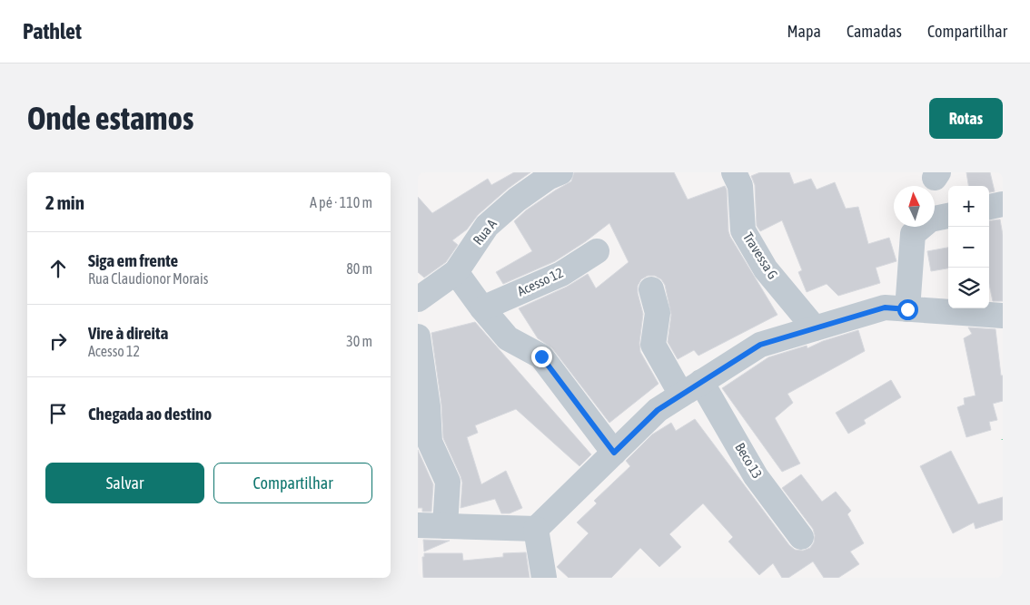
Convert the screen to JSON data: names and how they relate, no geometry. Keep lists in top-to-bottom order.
{
  "streets": {
    "street": [
      "Rua A",
      "Travessa G",
      "Acesso 12",
      "Beco 13"
    ]
  },
  "north": "top",
  "page": {
    "header": "Pathlet",
    "nav": ["Mapa", "Camadas", "Compartilhar"],
    "buttons": [
      "Rotas",
      ["Salvar", "Compartilhar"]
    ],
    "title": "Onde estamos",
    "heading": ["2 min", "A pé · 110 m"],
    "map_buttons": ["+", "−"],
    "list": [
      ["Siga em frente", "Rua Claudionor Morais", "80 m"],
      ["Vire à direita", "Acesso 12", "30 m"],
      "Chegada ao destino"
    ]
  }
}
